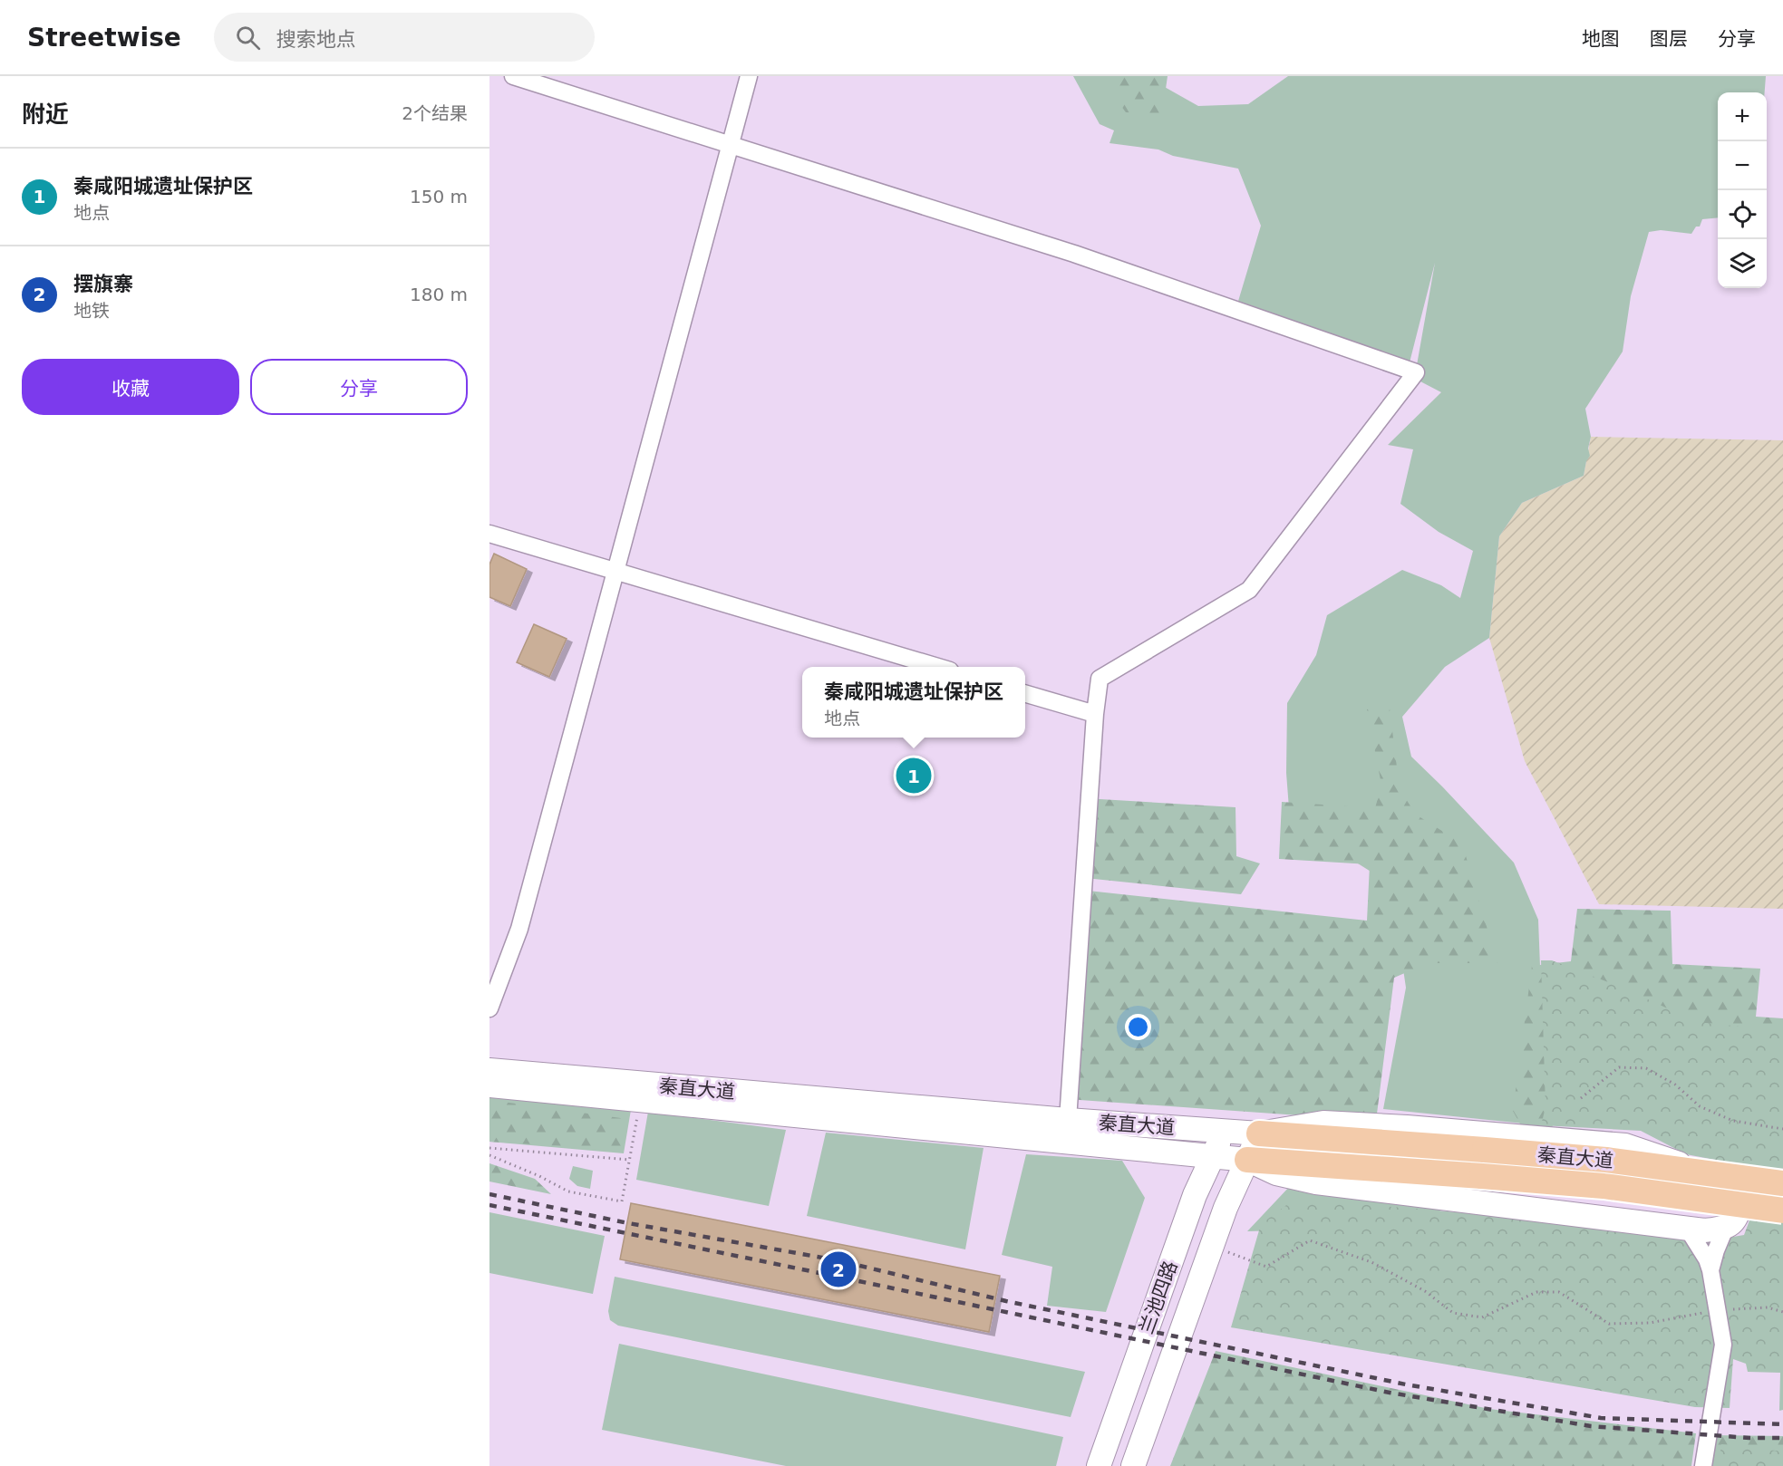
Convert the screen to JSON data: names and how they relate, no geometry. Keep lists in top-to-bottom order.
{
  "streets": {
    "main road": ["秦直大道"],
    "street": ["兰池四路"]
  },
  "crossings": [
    ["秦直大道", "兰池四路"]
  ],
  "page": {
    "header": "Streetwise",
    "search": "搜索地点",
    "nav": ["地图", "图层", "分享"],
    "heading": ["附近", "2个结果"],
    "map_buttons": ["+", "−"],
    "list": [
      {
        "mark": "1",
        "name": "秦咸阳城遗址保护区",
        "note": "地点",
        "value": "150 m"
      },
      {
        "mark": "2",
        "name": "摆旗寨",
        "note": "地铁",
        "value": "180 m"
      }
    ],
    "buttons": ["收藏", "分享"],
    "popup": ["秦咸阳城遗址保护区", "地点"],
    "pins": ["1", "2"]
  }
}
